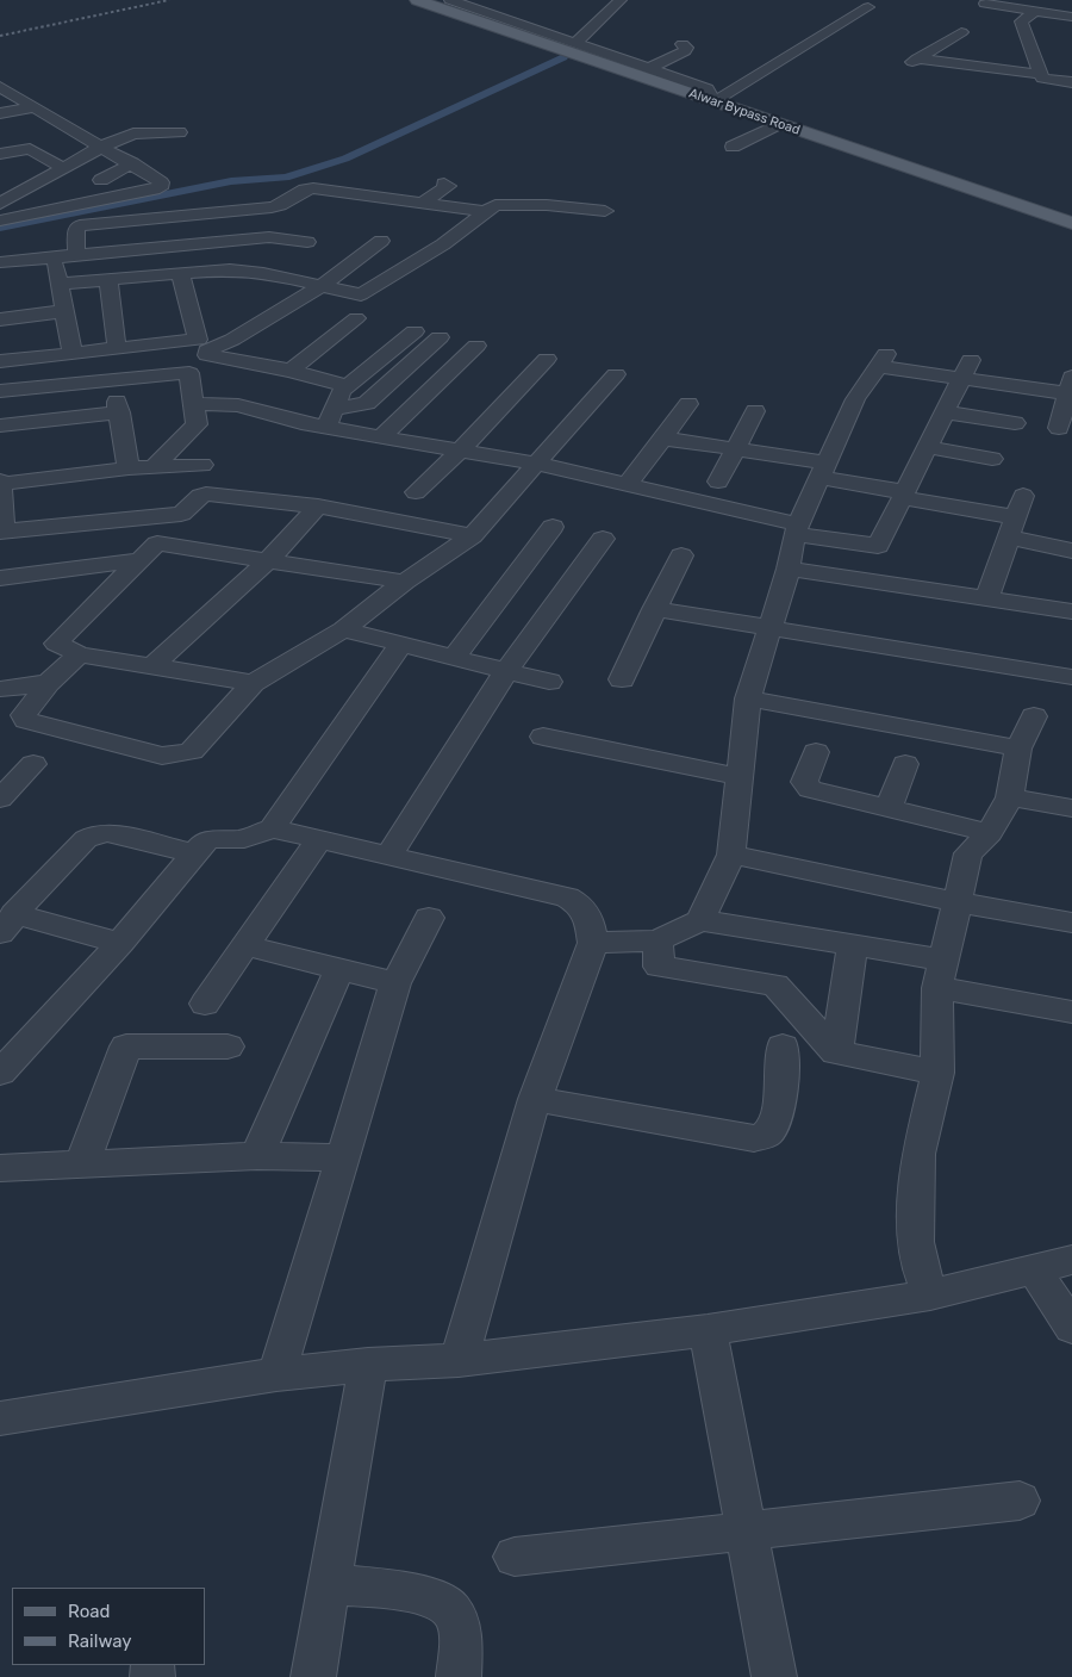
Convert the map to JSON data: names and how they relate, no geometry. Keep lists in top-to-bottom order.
{
  "streets": {
    "main road": ["Alwar Bypass Road"]
  },
  "legend": ["Road", "Railway"]
}
